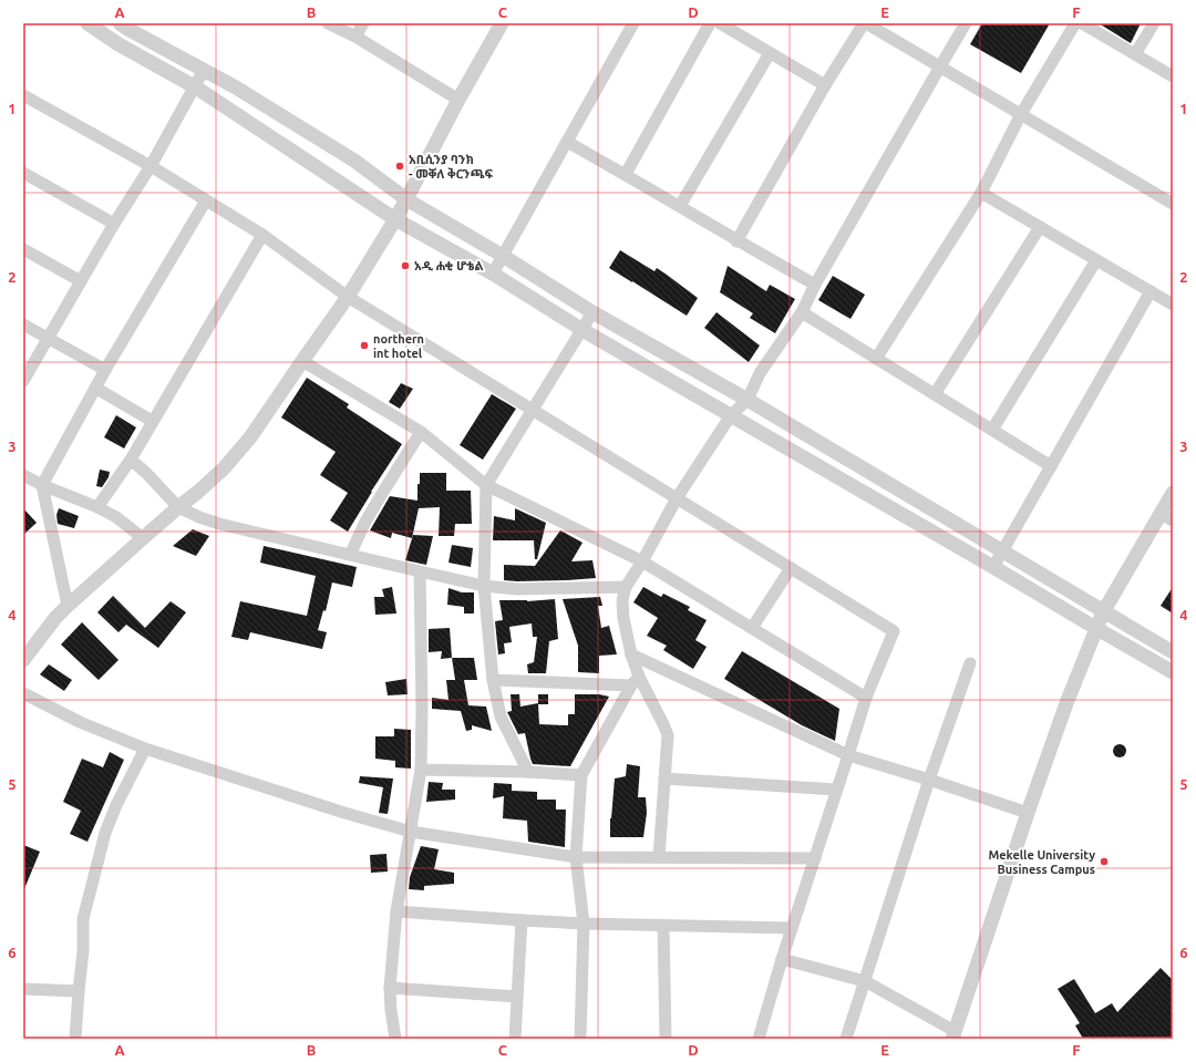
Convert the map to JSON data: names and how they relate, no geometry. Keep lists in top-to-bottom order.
{
  "places": [
    "አቢሲንያ ባንክ - መቐለ ቅርንጫፍ",
    "አዲ ሐቂ ሆቴል",
    "northern int hotel",
    "Mekelle University Business Campus"
  ],
  "grid": {
    "columns": [
      "A",
      "B",
      "C",
      "D",
      "E",
      "F"
    ],
    "rows": [
      "1",
      "2",
      "3",
      "4",
      "5",
      "6"
    ]
  }
}
